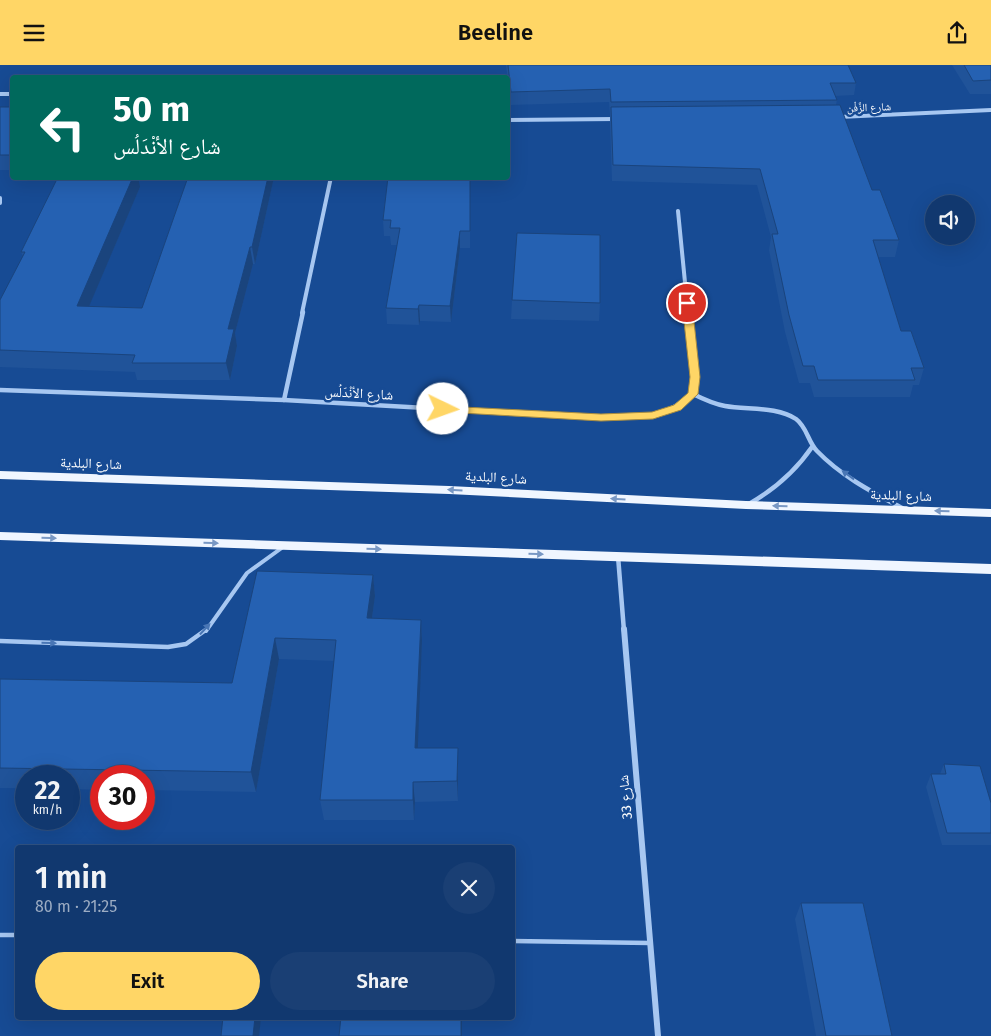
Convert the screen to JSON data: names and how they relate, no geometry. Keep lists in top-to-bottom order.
{
  "streets": {
    "main road": ["شارع البلدية"],
    "street": ["شارع الزَّفْن", "شارع الأنْدَلُس", "شارع 33"]
  },
  "page": {
    "header": "Beeline",
    "turn": ["50 m", "شارع الأنْدَلُس"],
    "speed": "22 km/h",
    "limit": "30",
    "heading": ["1 min", "80 m · 21:25"],
    "buttons": ["Exit", "Share"]
  }
}
